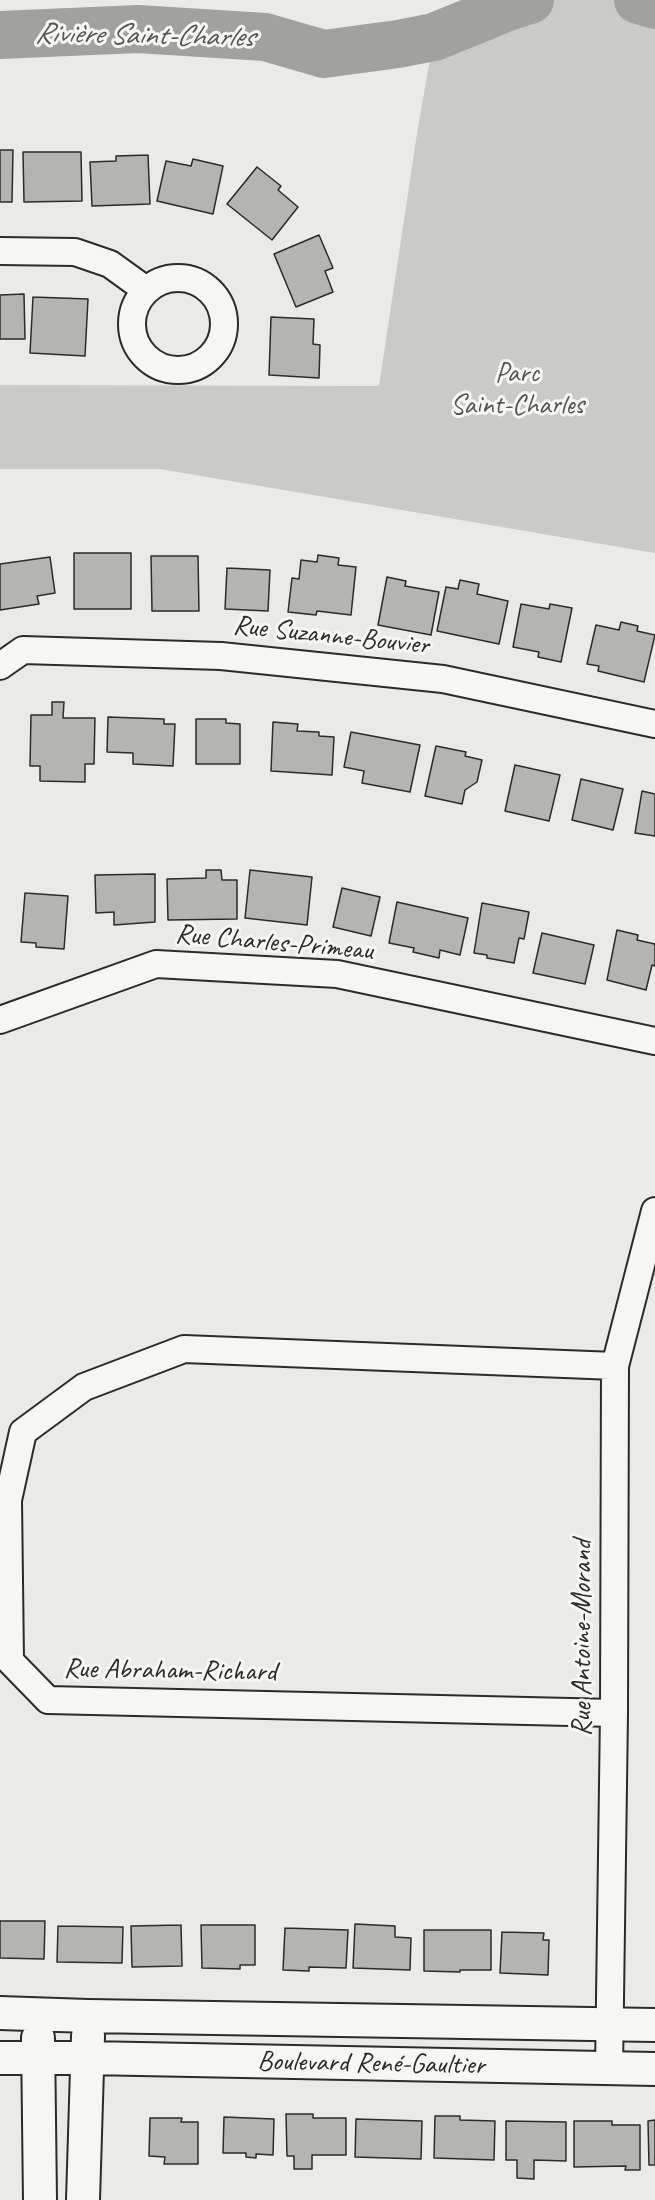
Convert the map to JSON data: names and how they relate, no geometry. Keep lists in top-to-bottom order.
{
  "streets": {
    "street": [
      "Rue Suzanne-Bouvier",
      "Rue Charles-Primeau",
      "Rue Antoine-Morand",
      "Rue Abraham-Richard",
      "Boulevard René-Gaultier"
    ]
  },
  "crossings": [
    ["Rue Antoine-Morand", "Rue Abraham-Richard"],
    ["Rue Antoine-Morand", "Boulevard René-Gaultier"]
  ],
  "water": ["Rivière Saint-Charles"],
  "parks": ["Parc Saint-Charles"]
}
